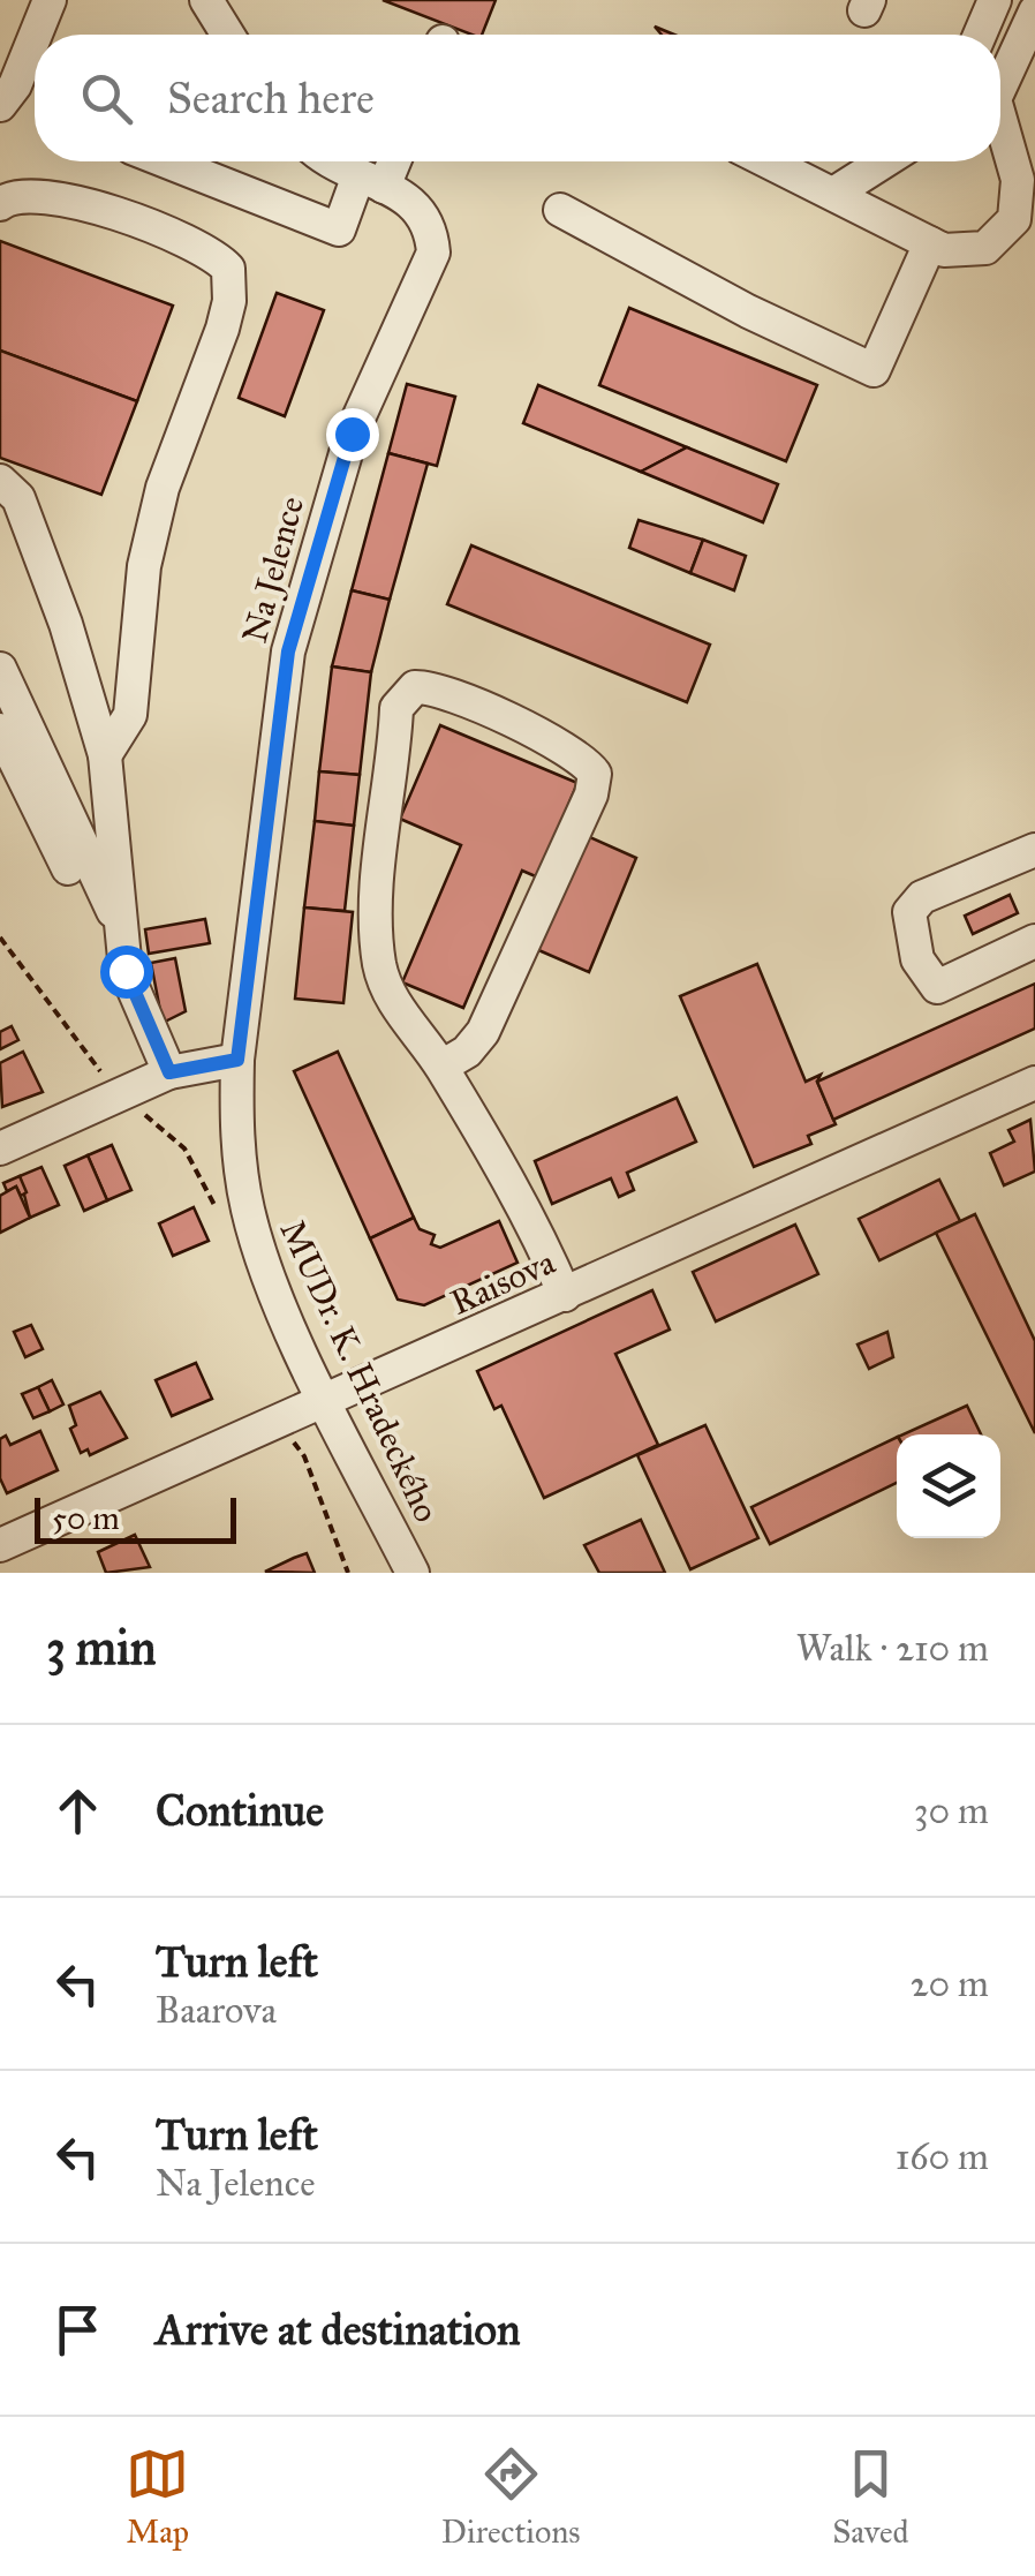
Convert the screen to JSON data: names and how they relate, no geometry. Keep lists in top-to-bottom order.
{
  "streets": {
    "street": ["Na Jelence", "Raisova", "MUDr. K. Hradeckého"]
  },
  "crossings": [
    ["Na Jelence", "MUDr. K. Hradeckého"],
    ["Raisova", "MUDr. K. Hradeckého"]
  ],
  "scale_bar": "50 m",
  "page": {
    "search": "Search here",
    "scale": "50 m",
    "heading": ["3 min", "Walk · 210 m"],
    "list": [
      ["Continue", "30 m"],
      ["Turn left", "Baarova", "20 m"],
      ["Turn left", "Na Jelence", "160 m"],
      "Arrive at destination"
    ],
    "nav": ["Map", "Directions", "Saved"]
  }
}
